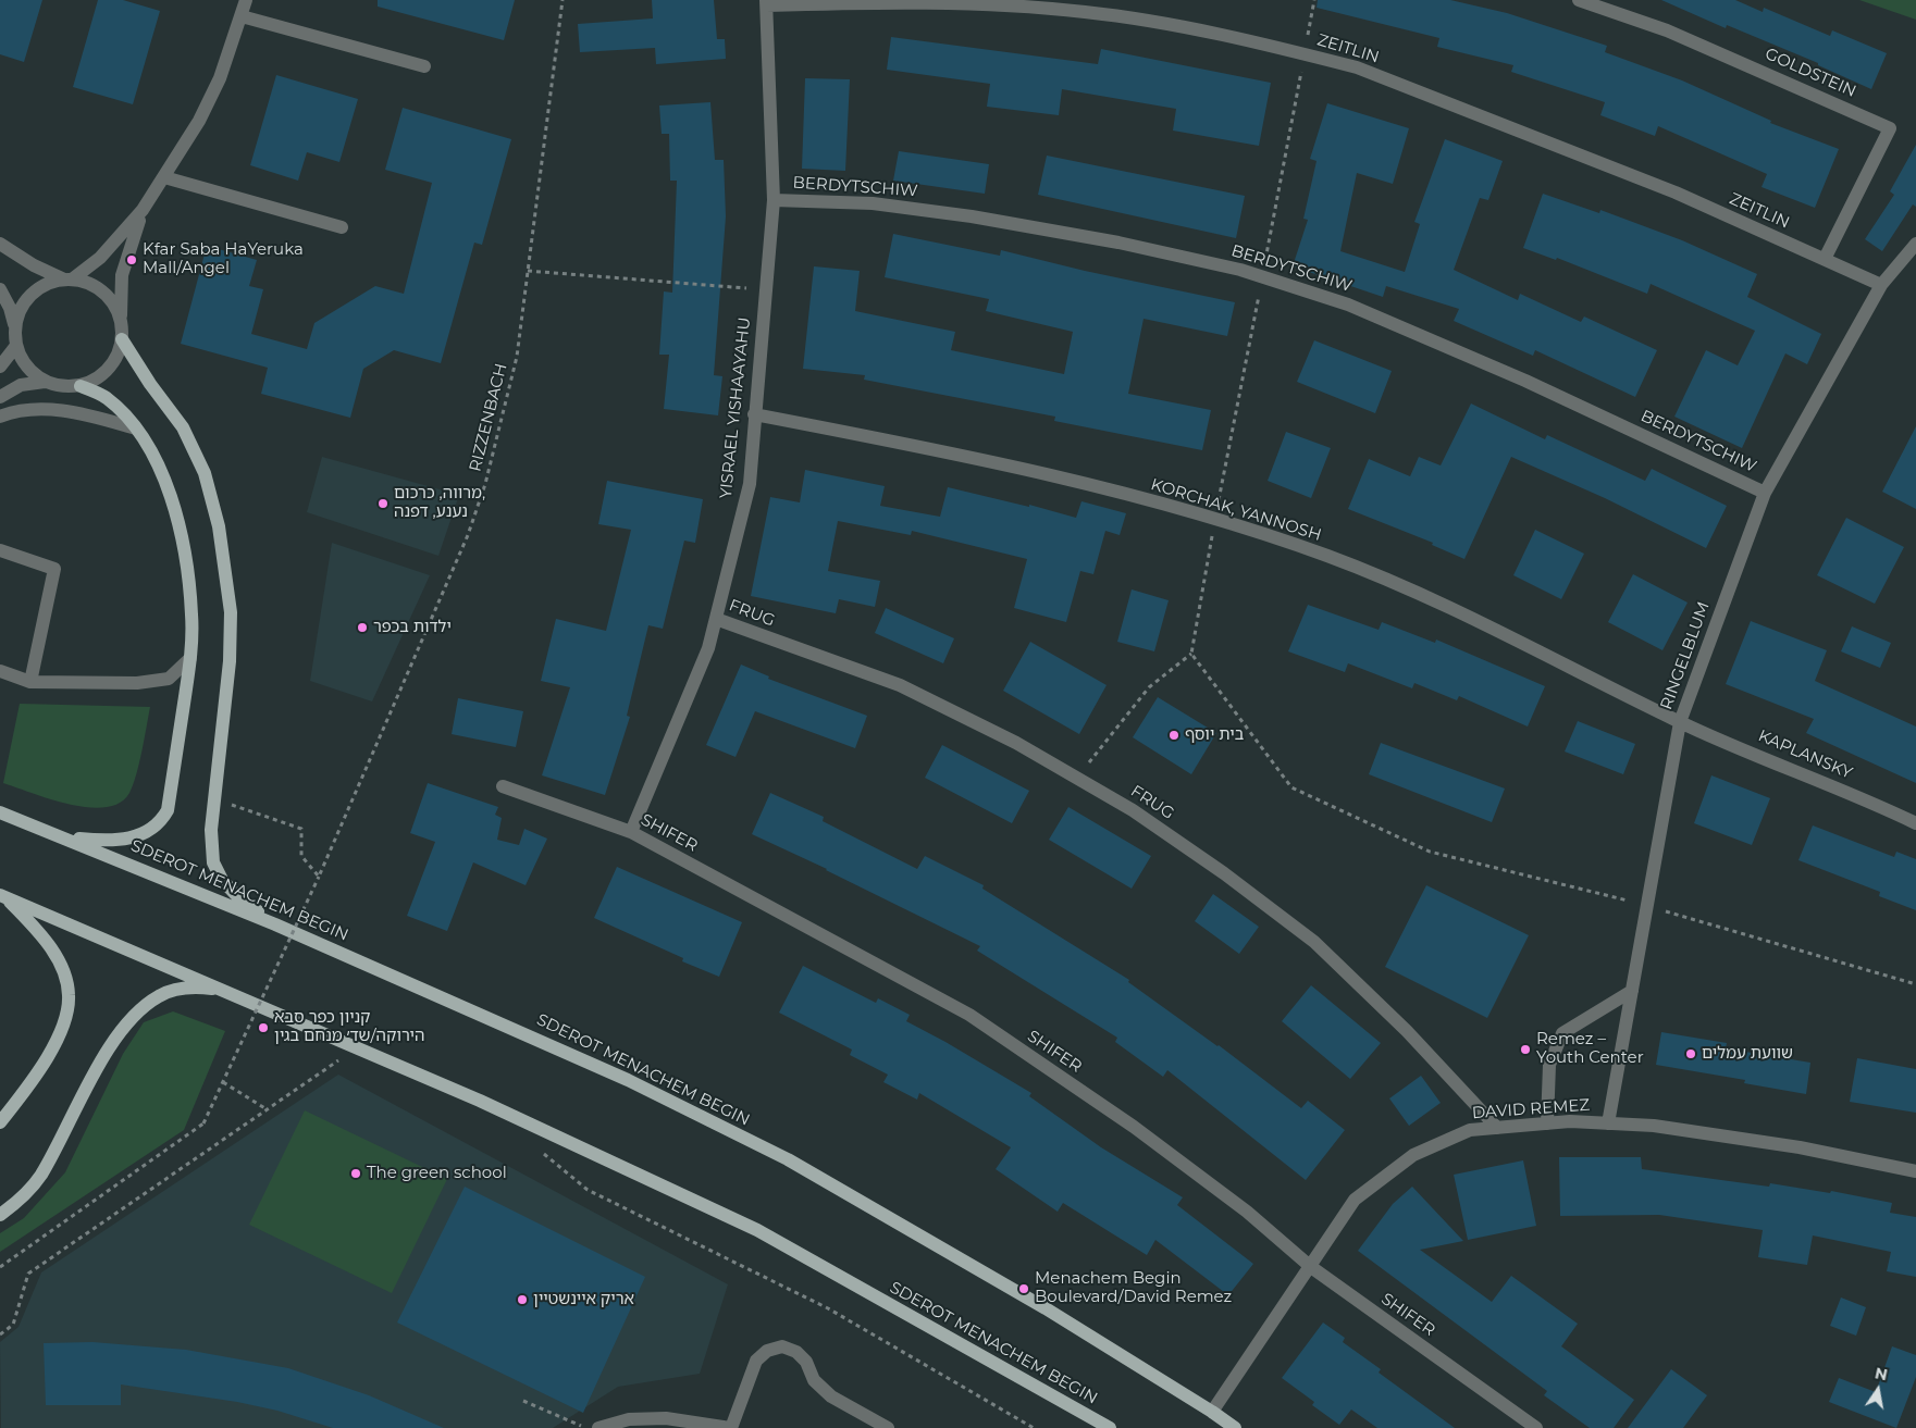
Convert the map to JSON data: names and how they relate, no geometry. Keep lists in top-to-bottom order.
{
  "streets": {
    "main road": ["SDEROT MENACHEM BEGIN"],
    "street": [
      "ZEITLIN",
      "GOLDSTEIN",
      "BERDYTSCHIW",
      "YISRAEL YISHAAYAHU",
      "KORCHAK, YANNOSH",
      "FRUG",
      "RINGELBLUM",
      "KAPLANSKY",
      "SHIFER",
      "DAVID REMEZ"
    ],
    "path": ["RIZZENBACH"]
  },
  "crossings": [
    ["ZEITLIN", "GOLDSTEIN"],
    ["ZEITLIN", "YISRAEL YISHAAYAHU"],
    ["ZEITLIN", "RINGELBLUM"],
    ["BERDYTSCHIW", "YISRAEL YISHAAYAHU"],
    ["BERDYTSCHIW", "RINGELBLUM"],
    ["YISRAEL YISHAAYAHU", "KORCHAK, YANNOSH"],
    ["YISRAEL YISHAAYAHU", "FRUG"],
    ["YISRAEL YISHAAYAHU", "SHIFER"],
    ["KORCHAK, YANNOSH", "RINGELBLUM"],
    ["KORCHAK, YANNOSH", "KAPLANSKY"],
    ["FRUG", "DAVID REMEZ"],
    ["RINGELBLUM", "KAPLANSKY"],
    ["RINGELBLUM", "DAVID REMEZ"],
    ["SHIFER", "DAVID REMEZ"],
    ["SDEROT MENACHEM BEGIN", "DAVID REMEZ"]
  ],
  "places": [
    "Kfar Saba HaYeruka Mall/Angel",
    "מרווה, כרכום, נענע, דפנה",
    "ילדות בכפר",
    "בית יוסף",
    "קניון כפר סבא הירוקה/שד׳ מנחם בגין",
    "Remez – Youth Center",
    "שוועת עמלים",
    "The green school",
    "Menachem Begin Boulevard/David Remez",
    "אריק איינשטיין"
  ],
  "north": "top"
}
